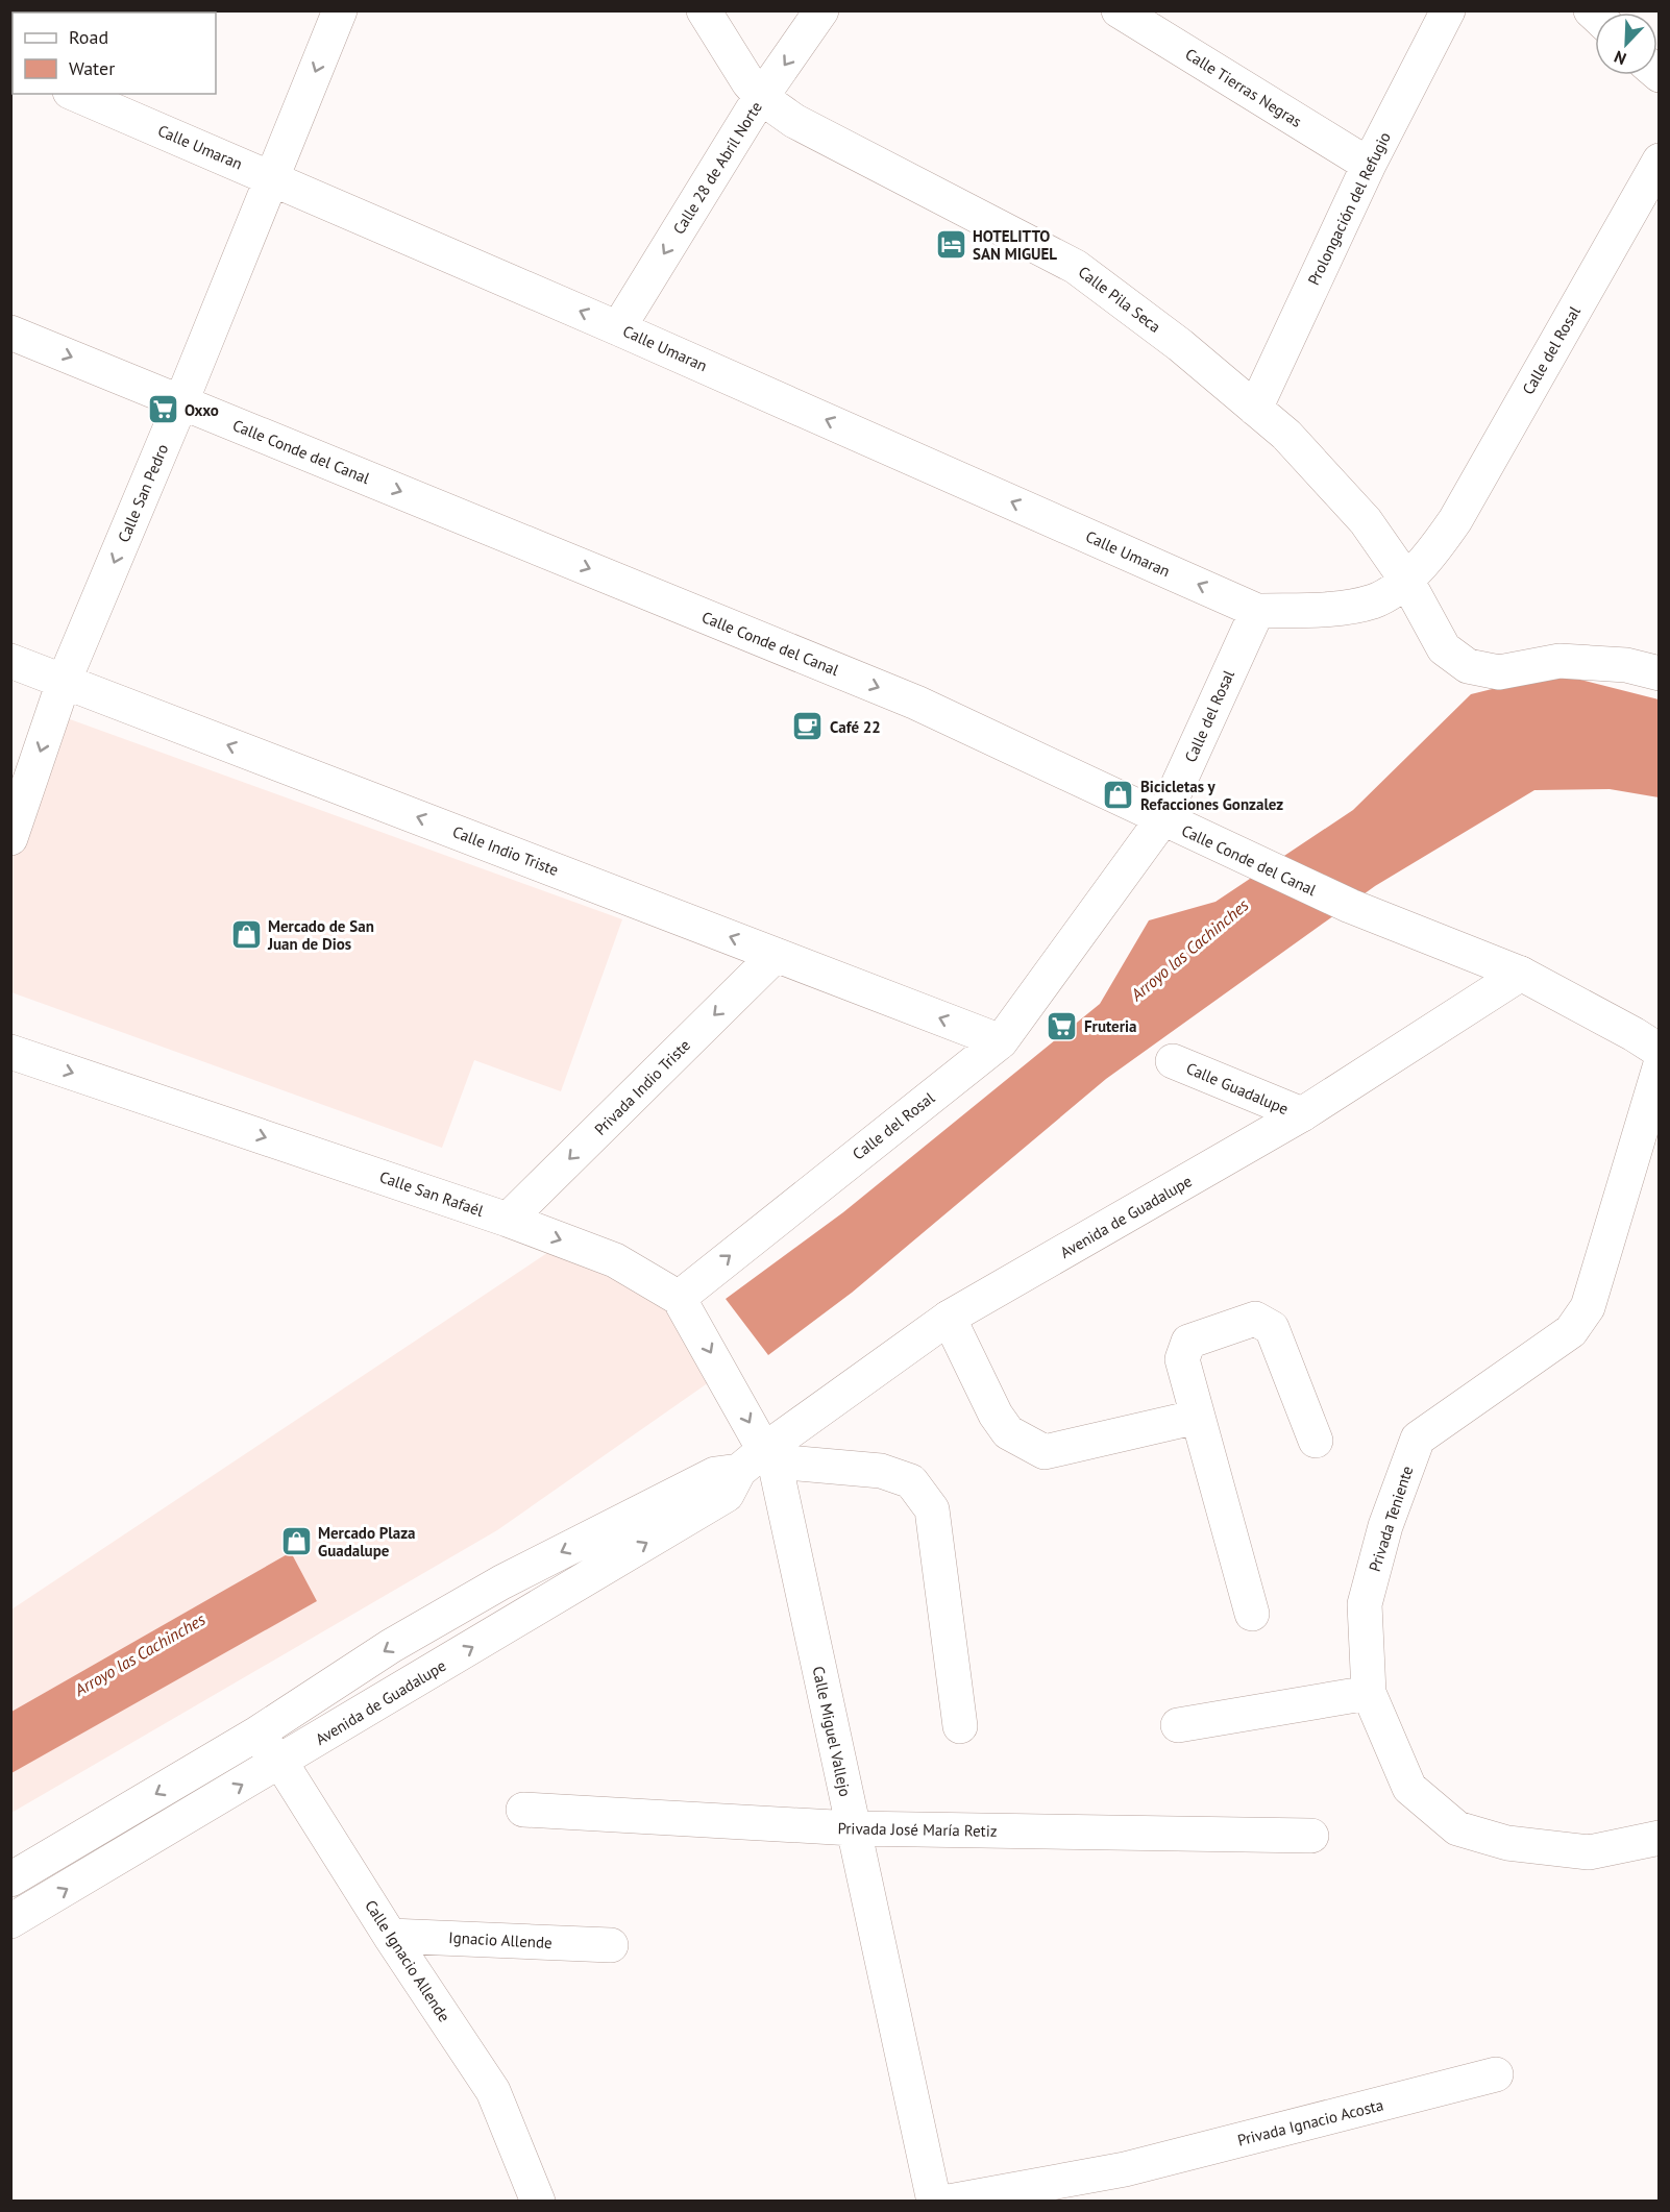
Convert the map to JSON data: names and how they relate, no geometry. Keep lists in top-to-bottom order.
{
  "streets": {
    "street": [
      "Calle Tierras Negras",
      "Calle Umaran",
      "Calle 28 de Abril Norte",
      "Prolongación del Refugio",
      "Calle Pila Seca",
      "Calle del Rosal",
      "Calle Conde del Canal",
      "Calle San Pedro",
      "Calle Indio Triste",
      "Privada Indio Triste",
      "Calle Guadalupe",
      "Calle San Rafaél",
      "Avenida de Guadalupe",
      "Privada Teniente",
      "Calle Miguel Vallejo",
      "Privada José María Retiz",
      "Ignacio Allende",
      "Calle Ignacio Allende",
      "Privada Ignacio Acosta"
    ]
  },
  "crossings": [
    ["Calle Tierras Negras", "Prolongación del Refugio"],
    ["Calle Umaran", "Calle 28 de Abril Norte"],
    ["Calle Umaran", "Calle del Rosal"],
    ["Calle Umaran", "Calle San Pedro"],
    ["Calle 28 de Abril Norte", "Calle Pila Seca"],
    ["Prolongación del Refugio", "Calle Pila Seca"],
    ["Calle Pila Seca", "Calle del Rosal"],
    ["Calle del Rosal", "Calle Conde del Canal"],
    ["Calle del Rosal", "Calle Indio Triste"],
    ["Calle del Rosal", "Calle San Rafaél"],
    ["Calle Conde del Canal", "Calle San Pedro"],
    ["Calle Conde del Canal", "Avenida de Guadalupe"],
    ["Calle San Pedro", "Calle Indio Triste"],
    ["Calle Indio Triste", "Privada Indio Triste"],
    ["Privada Indio Triste", "Calle San Rafaél"],
    ["Calle Guadalupe", "Avenida de Guadalupe"],
    ["Avenida de Guadalupe", "Calle Miguel Vallejo"],
    ["Avenida de Guadalupe", "Calle Ignacio Allende"],
    ["Calle Miguel Vallejo", "Privada José María Retiz"],
    ["Ignacio Allende", "Calle Ignacio Allende"]
  ],
  "one_way": [
    "Calle Umaran",
    "Calle 28 de Abril Norte",
    "Calle Conde del Canal",
    "Calle San Pedro",
    "Calle Indio Triste",
    "Privada Indio Triste",
    "Calle San Rafaél"
  ],
  "water": ["Arroyo las Cachinches"],
  "places": {
    "hotel": ["HOTELITTO SAN MIGUEL"],
    "supermarket": ["Oxxo", "Fruteria"],
    "cafe": ["Café 22"],
    "shop": ["Bicicletas y Refacciones Gonzalez", "Mercado de San Juan de Dios", "Mercado Plaza Guadalupe"]
  },
  "legend": ["Road", "Water"],
  "north": "bottom left"
}
